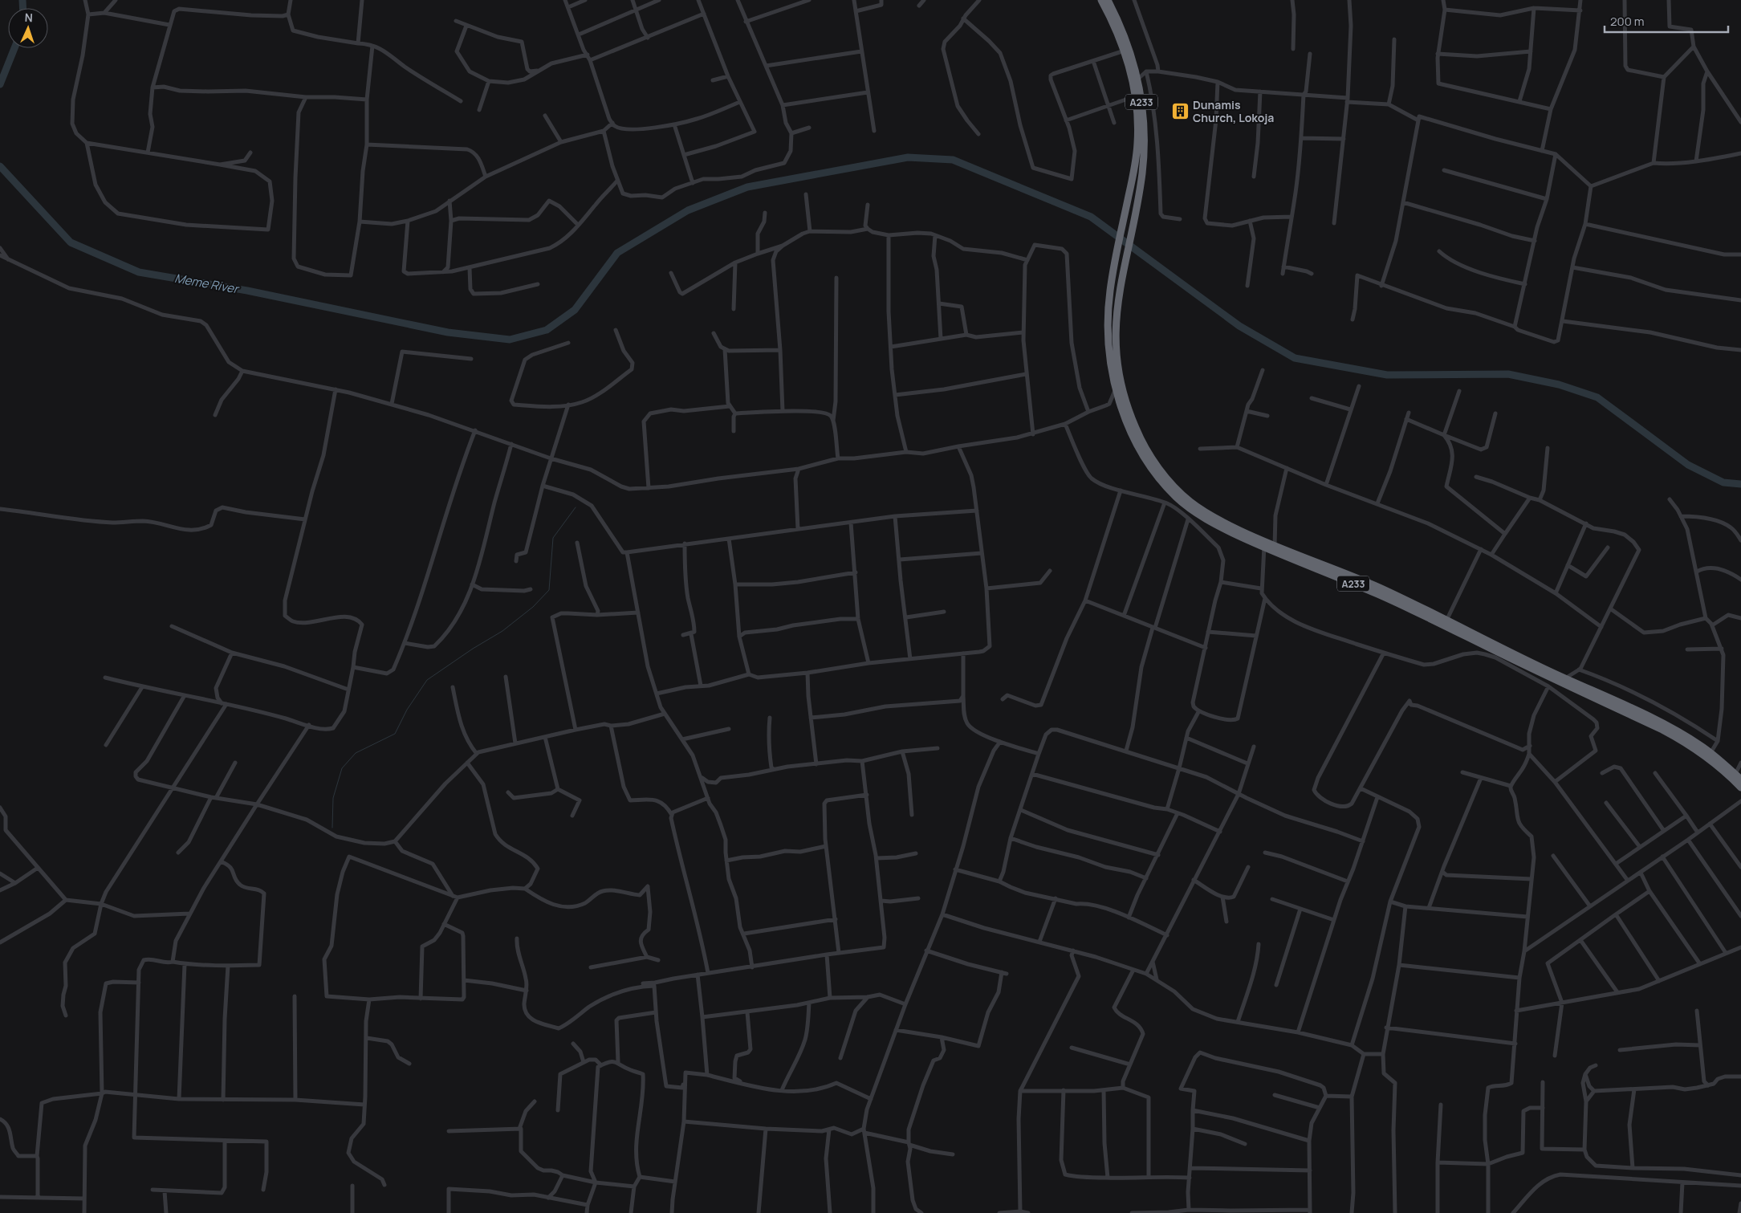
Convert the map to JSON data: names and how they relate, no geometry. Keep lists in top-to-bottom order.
{
  "streets": {
    "highway": ["A233"]
  },
  "water": ["Meme River"],
  "places": {
    "building": ["Dunamis Church, Lokoja"]
  },
  "scale_bar": "200 m",
  "north": "top"
}
